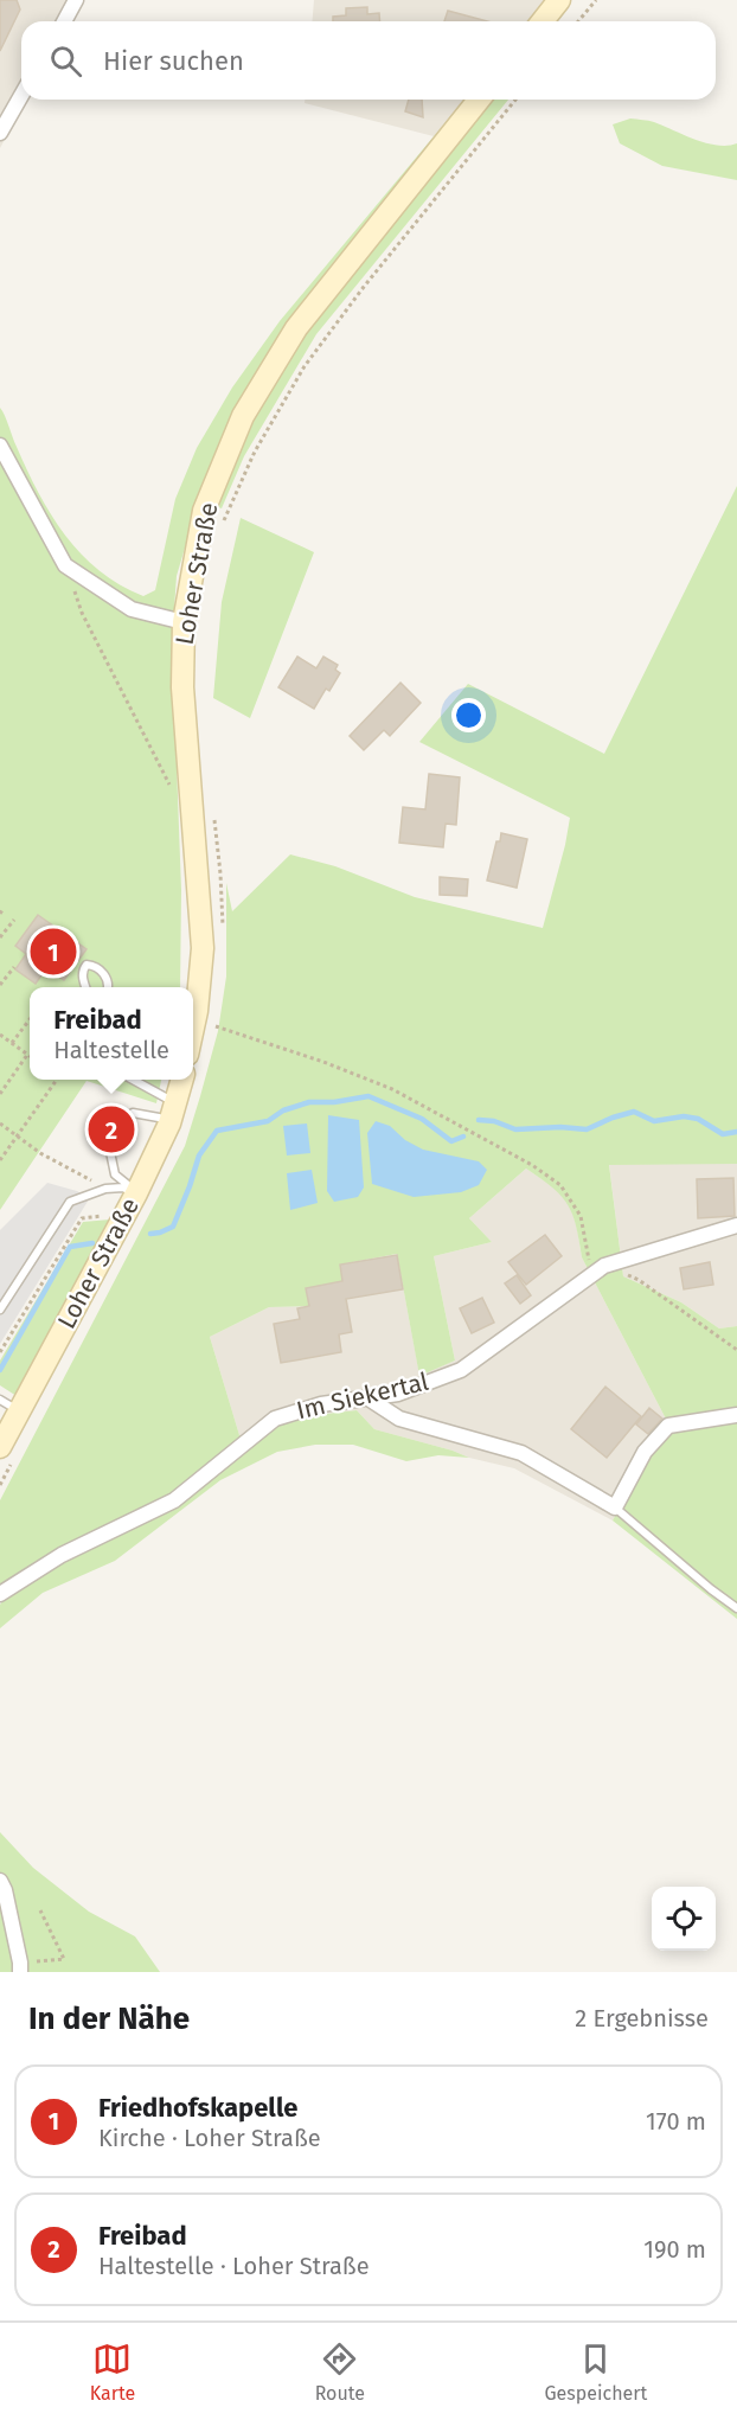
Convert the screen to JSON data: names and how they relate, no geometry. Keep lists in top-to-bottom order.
{
  "streets": {
    "street": ["Loher Straße", "Im Siekertal"]
  },
  "page": {
    "search": "Hier suchen",
    "pins": ["1", "2"],
    "popup": ["Freibad", "Haltestelle"],
    "heading": ["In der Nähe", "2 Ergebnisse"],
    "list": [
      {
        "mark": "1",
        "name": "Friedhofskapelle",
        "note": "Kirche · Loher Straße",
        "value": "170 m"
      },
      {
        "mark": "2",
        "name": "Freibad",
        "note": "Haltestelle · Loher Straße",
        "value": "190 m"
      }
    ],
    "nav": ["Karte", "Route", "Gespeichert"]
  }
}
